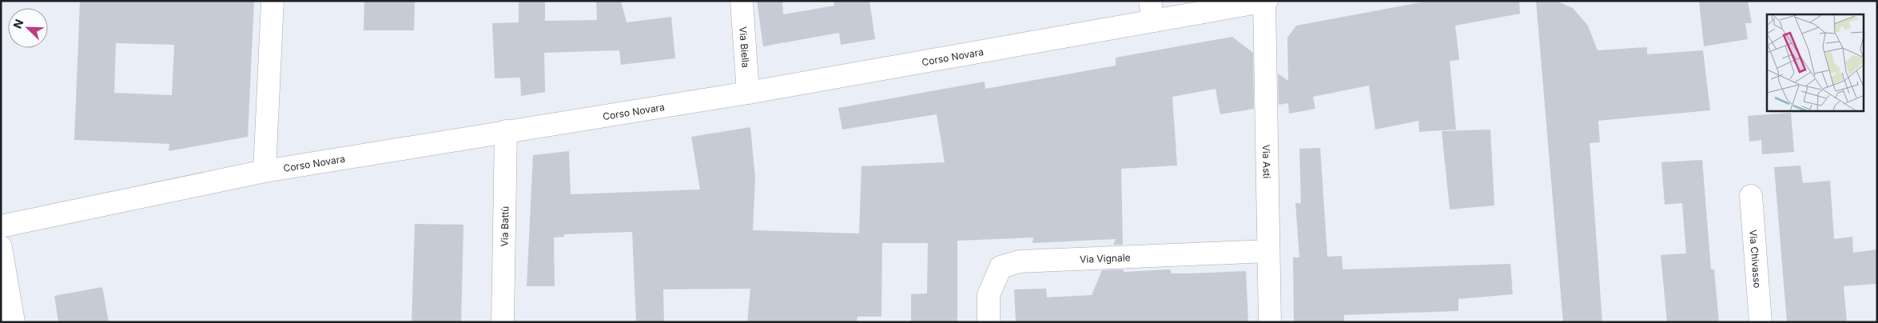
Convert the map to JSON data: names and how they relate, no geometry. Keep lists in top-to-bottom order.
{
  "streets": {
    "street": [
      "Via Biella",
      "Corso Novara",
      "Via Asti",
      "Via Battù",
      "Via Vignale",
      "Via Chivasso"
    ]
  },
  "crossings": [
    ["Via Biella", "Corso Novara"],
    ["Corso Novara", "Via Asti"],
    ["Corso Novara", "Via Battù"],
    ["Via Asti", "Via Vignale"]
  ],
  "north": "top left"
}
